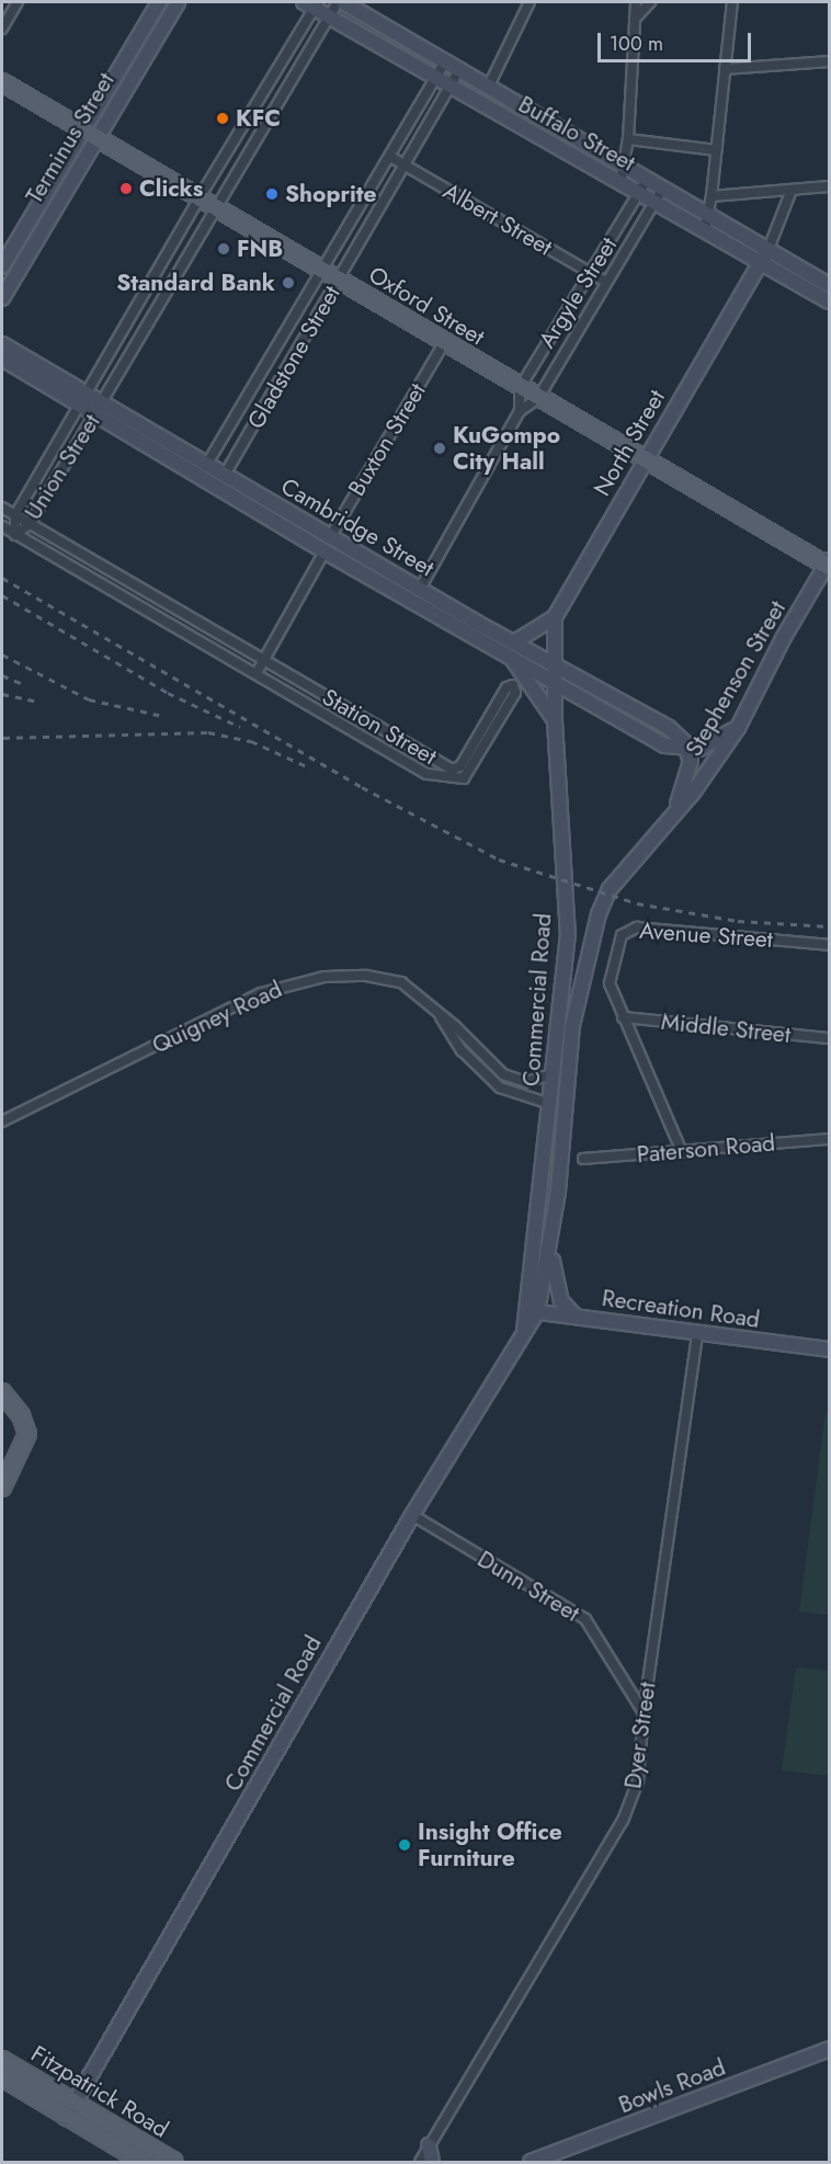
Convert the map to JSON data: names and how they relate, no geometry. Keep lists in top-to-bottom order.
{
  "streets": {
    "main road": ["Oxford Street", "Fitzpatrick Road"],
    "street": [
      "Buffalo Street",
      "Terminus Street",
      "Albert Street",
      "Argyle Street",
      "Gladstone Street",
      "Buxton Street",
      "North Street",
      "Union Street",
      "Cambridge Street",
      "Stephenson Street",
      "Station Street",
      "Avenue Street",
      "Commercial Road",
      "Quigney Road",
      "Middle Street",
      "Paterson Road",
      "Recreation Road",
      "Dunn Street",
      "Dyer Street",
      "Bowls Road"
    ]
  },
  "crossings": [
    ["Buffalo Street", "Argyle Street"],
    ["Buffalo Street", "Gladstone Street"],
    ["Buffalo Street", "North Street"],
    ["Buffalo Street", "Union Street"],
    ["Terminus Street", "Oxford Street"],
    ["Albert Street", "Argyle Street"],
    ["Albert Street", "Gladstone Street"],
    ["Argyle Street", "Oxford Street"],
    ["Argyle Street", "Cambridge Street"],
    ["Oxford Street", "Gladstone Street"],
    ["Oxford Street", "Buxton Street"],
    ["Oxford Street", "North Street"],
    ["Oxford Street", "Union Street"],
    ["Oxford Street", "Stephenson Street"],
    ["Gladstone Street", "Cambridge Street"],
    ["Buxton Street", "Cambridge Street"],
    ["North Street", "Cambridge Street"],
    ["North Street", "Commercial Road"],
    ["Union Street", "Cambridge Street"],
    ["Union Street", "Station Street"],
    ["Cambridge Street", "Commercial Road"],
    ["Stephenson Street", "Commercial Road"],
    ["Avenue Street", "Middle Street"],
    ["Avenue Street", "Paterson Road"],
    ["Commercial Road", "Quigney Road"],
    ["Commercial Road", "Recreation Road"],
    ["Commercial Road", "Dunn Street"],
    ["Commercial Road", "Fitzpatrick Road"],
    ["Recreation Road", "Dyer Street"],
    ["Dunn Street", "Dyer Street"]
  ],
  "places": [
    "KFC",
    "Clicks",
    "Shoprite",
    "FNB",
    "Standard Bank",
    "KuGompo City Hall",
    "Insight Office Furniture"
  ],
  "scale_bar": "100 m"
}
